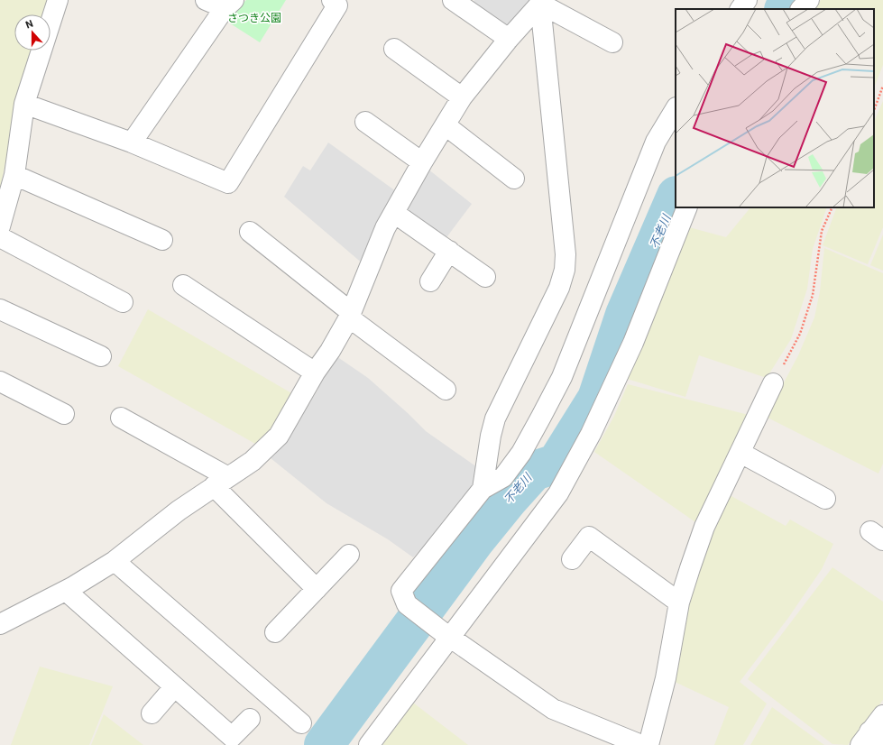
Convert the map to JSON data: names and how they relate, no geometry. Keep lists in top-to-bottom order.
{
  "water": ["不老川"],
  "parks": ["さつき公園"],
  "north": "top"
}
